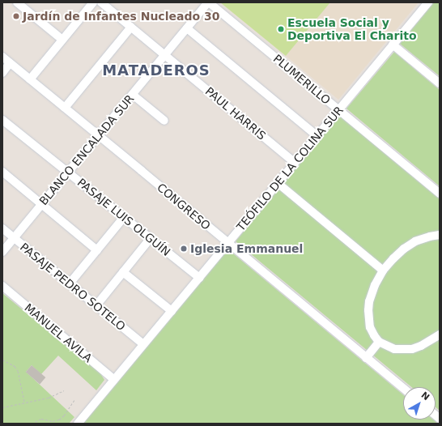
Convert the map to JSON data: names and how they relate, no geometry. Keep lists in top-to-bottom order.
{
  "streets": {
    "street": [
      "PLUMERILLO",
      "PAUL HARRIS",
      "BLANCO ENCALADA SUR",
      "TEÓFILO DE LA COLINA SUR",
      "CONGRESO",
      "PASAJE LUIS OLGUÍN",
      "PASAJE PEDRO SOTELO",
      "MANUEL AVILA"
    ]
  },
  "crossings": [
    ["PLUMERILLO", "BLANCO ENCALADA SUR"],
    ["PLUMERILLO", "TEÓFILO DE LA COLINA SUR"],
    ["PAUL HARRIS", "BLANCO ENCALADA SUR"],
    ["PAUL HARRIS", "TEÓFILO DE LA COLINA SUR"],
    ["BLANCO ENCALADA SUR", "CONGRESO"],
    ["BLANCO ENCALADA SUR", "PASAJE LUIS OLGUÍN"],
    ["BLANCO ENCALADA SUR", "PASAJE PEDRO SOTELO"],
    ["TEÓFILO DE LA COLINA SUR", "CONGRESO"],
    ["TEÓFILO DE LA COLINA SUR", "PASAJE LUIS OLGUÍN"],
    ["TEÓFILO DE LA COLINA SUR", "PASAJE PEDRO SOTELO"],
    ["TEÓFILO DE LA COLINA SUR", "MANUEL AVILA"]
  ],
  "districts": ["MATADEROS"],
  "places": ["Jardín de Infantes Nucleado 30", "Escuela Social y Deportiva El Charito", "Iglesia Emmanuel"],
  "north": "top right"
}
